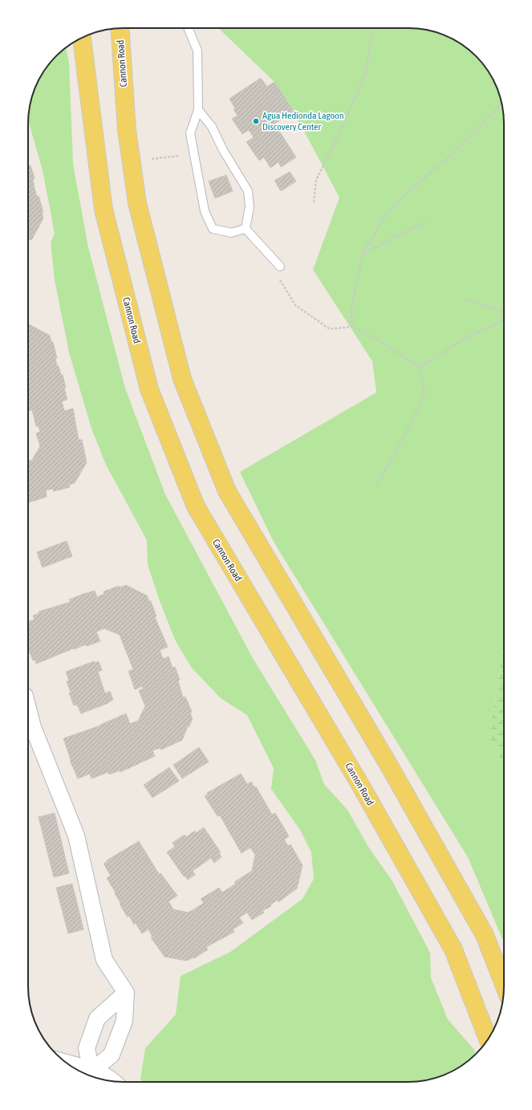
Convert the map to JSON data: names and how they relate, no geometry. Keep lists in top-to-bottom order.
{
  "streets": {
    "main road": ["Cannon Road"]
  },
  "places": ["Agua Hedionda Lagoon Discovery Center"]
}
